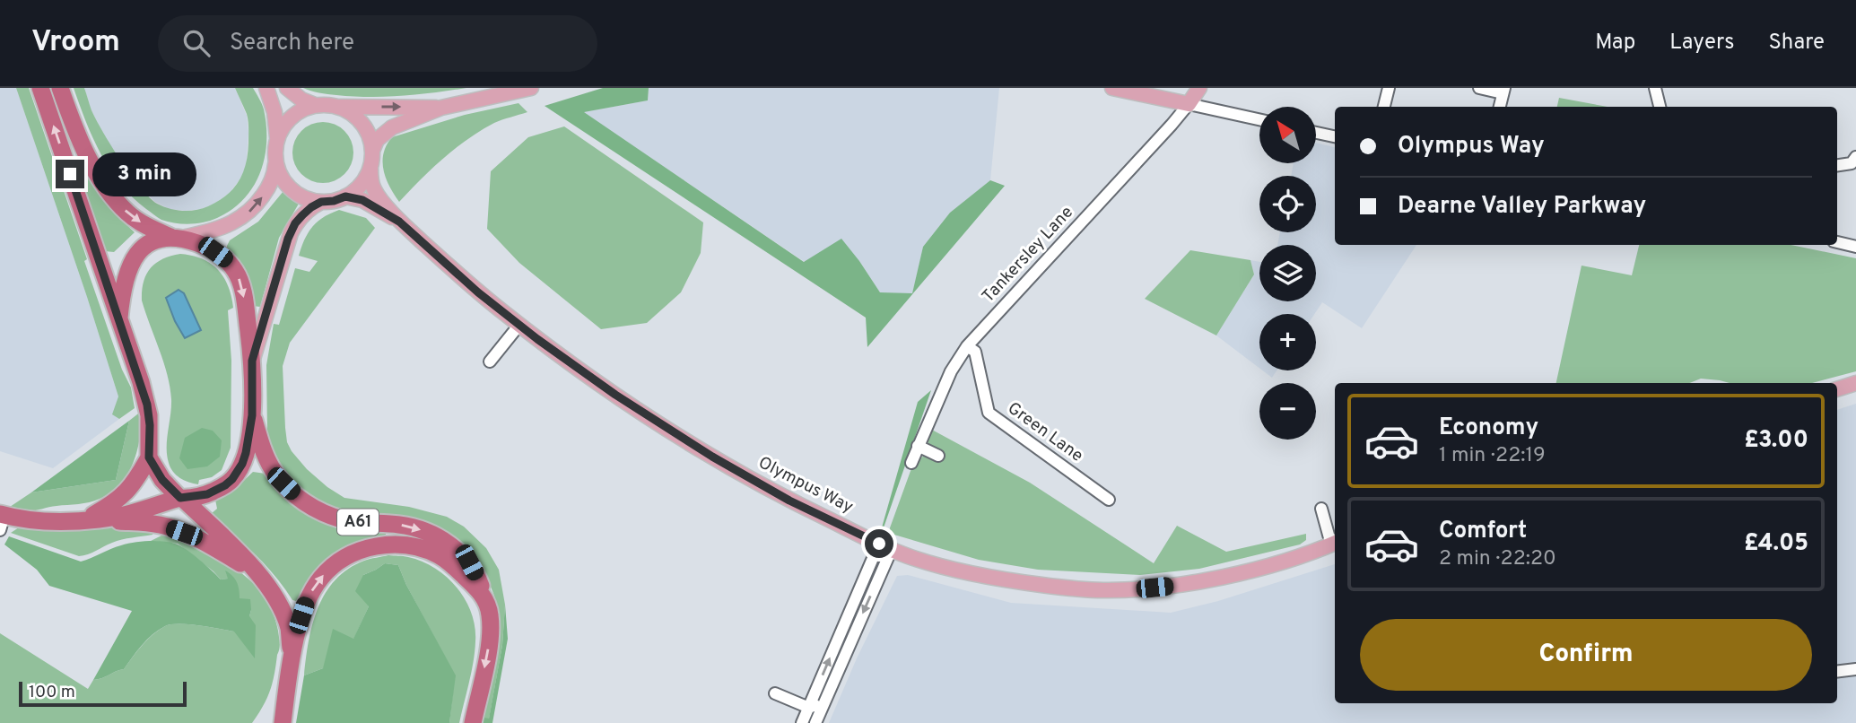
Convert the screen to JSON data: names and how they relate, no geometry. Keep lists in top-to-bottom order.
{
  "streets": {
    "highway": ["A61"],
    "main road": ["Olympus Way"],
    "street": ["Tankersley Lane", "Green Lane"]
  },
  "crossings": [
    ["Tankersley Lane", "Green Lane"]
  ],
  "scale_bar": "100 m",
  "north": "top left",
  "page": {
    "header": "Vroom",
    "search": "Search here",
    "nav": ["Map", "Layers", "Share"],
    "map_buttons": ["+", "−"],
    "banner": ["Olympus Way", "Dearne Valley Parkway"],
    "bubble": "3 min",
    "list": [
      {
        "name": "Economy",
        "note": "1 min · 22:19",
        "value": "£3.00"
      },
      {
        "name": "Comfort",
        "note": "2 min · 22:20",
        "value": "£4.05"
      }
    ],
    "buttons": "Confirm",
    "scale": "100 m"
  }
}
